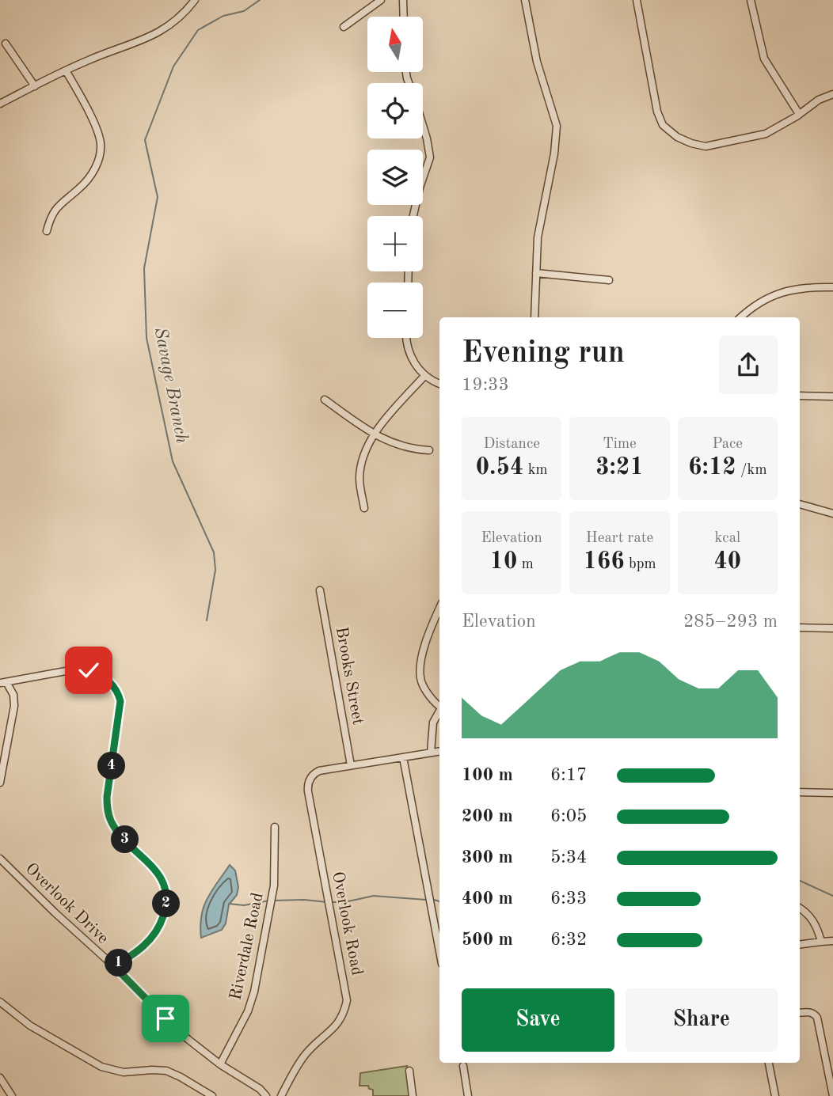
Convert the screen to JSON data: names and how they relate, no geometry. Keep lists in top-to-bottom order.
{
  "streets": {
    "street": [
      "Brooks Street",
      "Overlook Drive",
      "Overlook Road",
      "Riverdale Road"
    ]
  },
  "crossings": [
    ["Brooks Street", "Overlook Road"],
    ["Overlook Drive", "Riverdale Road"]
  ],
  "water": ["Savage Branch"],
  "north": "top",
  "page": {
    "map_buttons": ["+", "−"],
    "heading": ["Evening run", "19:33"],
    "stats": [
      ["Distance", "0.54 km"],
      ["Time", "3:21"],
      ["Pace", "6:12 /km"],
      ["Elevation", "10 m"],
      ["Heart rate", "166 bpm"],
      ["kcal", "40"]
    ],
    "chart": ["Elevation", "285–293 m"],
    "pins": [
      "4",
      "3",
      "2",
      "1"
    ],
    "list": [
      {
        "name": "100 m",
        "note": "6:17"
      },
      {
        "name": "200 m",
        "note": "6:05"
      },
      {
        "name": "300 m",
        "note": "5:34"
      },
      {
        "name": "400 m",
        "note": "6:33"
      },
      {
        "name": "500 m",
        "note": "6:32"
      }
    ],
    "buttons": ["Save", "Share"]
  }
}
